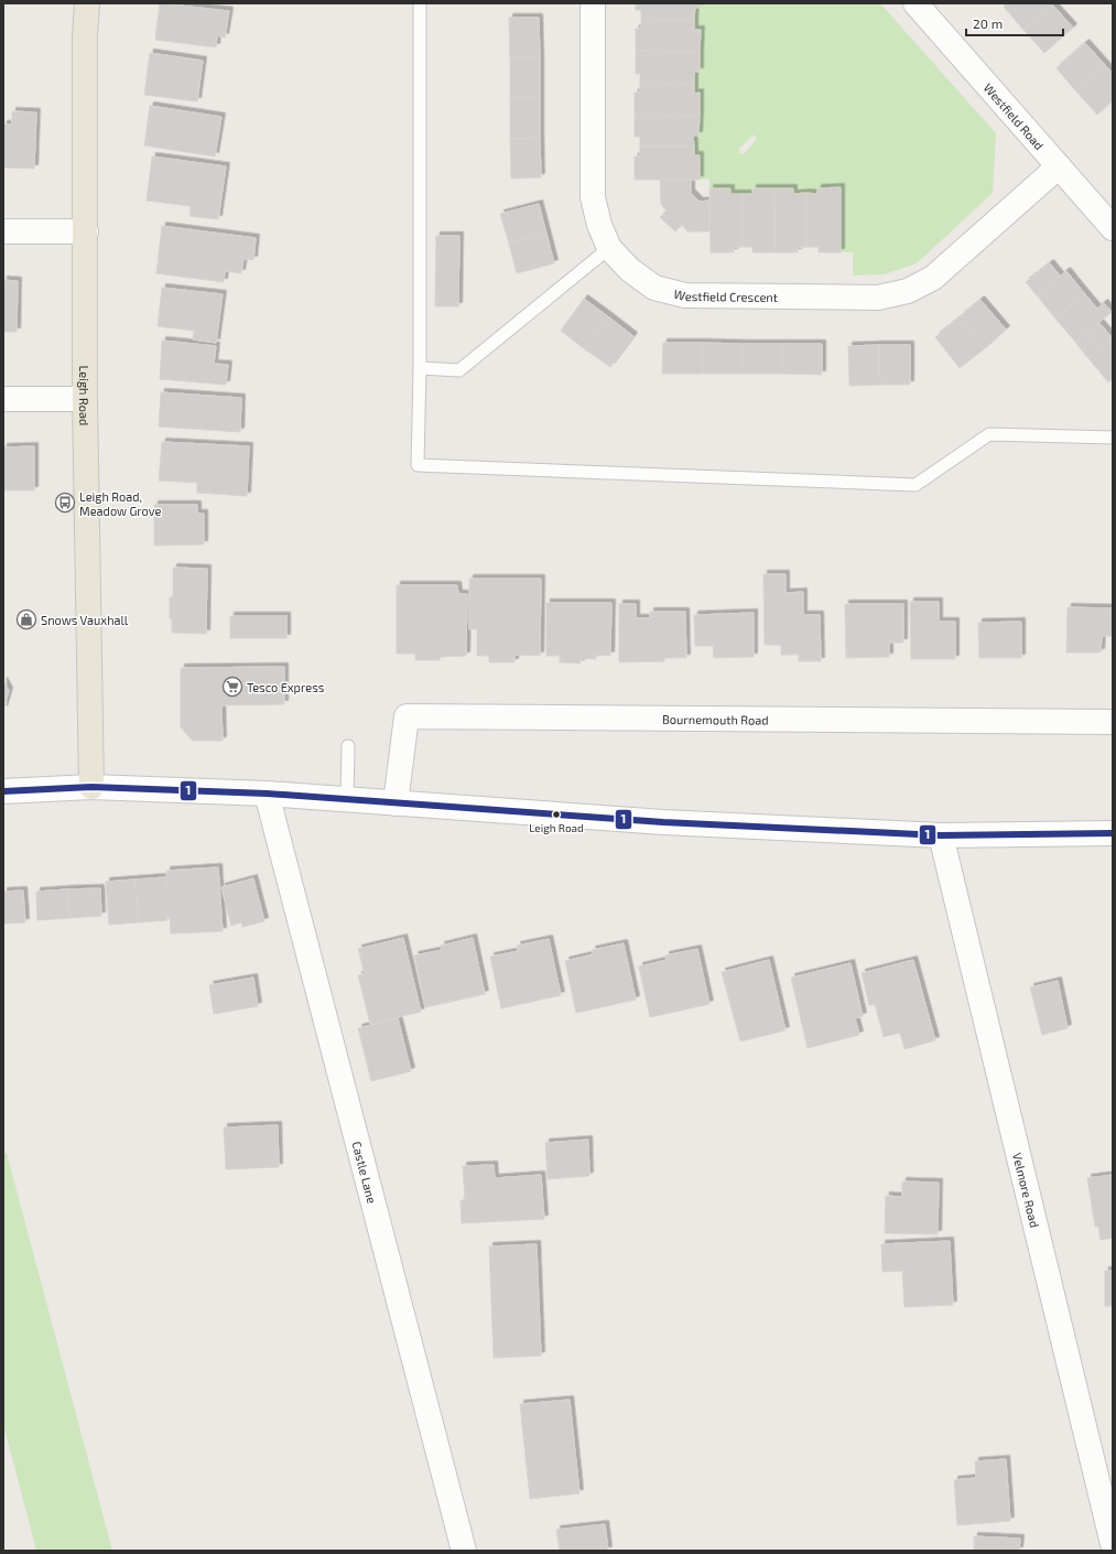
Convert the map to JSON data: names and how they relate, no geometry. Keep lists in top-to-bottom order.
{
  "streets": {
    "main road": ["Leigh Road"],
    "street": [
      "Westfield Road",
      "Westfield Crescent",
      "Bournemouth Road",
      "Castle Lane",
      "Velmore Road"
    ]
  },
  "crossings": [
    ["Westfield Road", "Westfield Crescent"]
  ],
  "places": {
    "bus stop": ["Leigh Road, Meadow Grove"],
    "shop": ["Snows Vauxhall"],
    "supermarket": ["Tesco Express"],
    "other": ["Leigh Road"]
  },
  "lines": ["transit line 1"],
  "scale_bar": "20 m"
}
